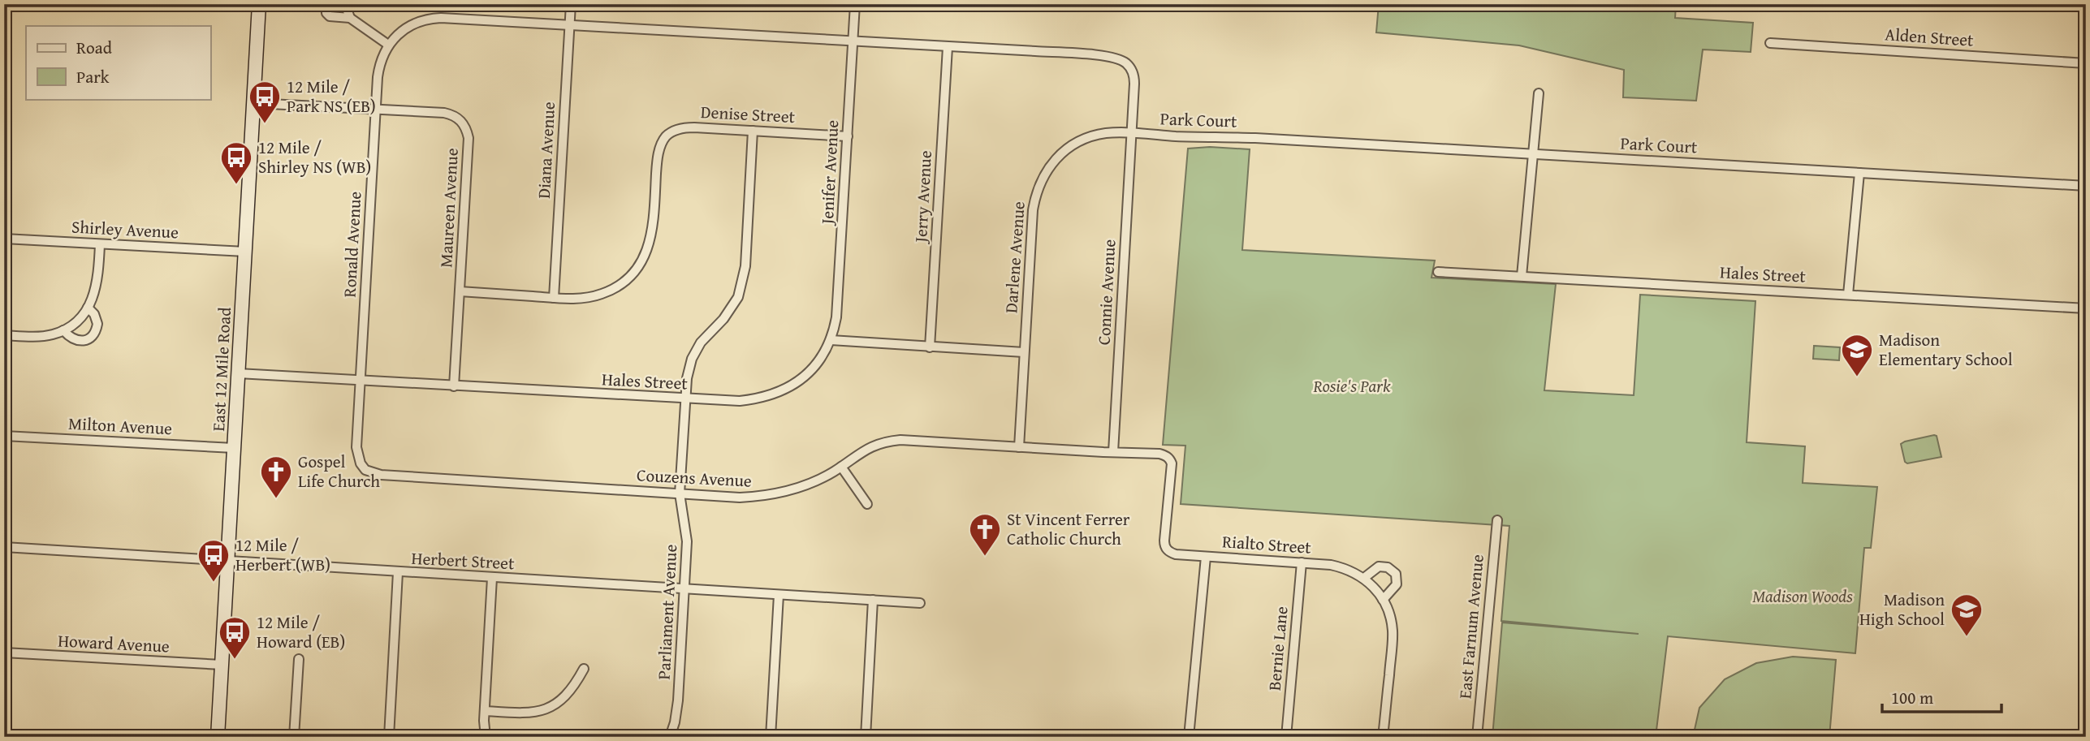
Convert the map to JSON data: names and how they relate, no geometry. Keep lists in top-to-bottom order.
{
  "streets": {
    "main road": ["East 12 Mile Road"],
    "street": [
      "Alden Street",
      "Denise Street",
      "Park Court",
      "Diana Avenue",
      "Jenifer Avenue",
      "Jerry Avenue",
      "Maureen Avenue",
      "Shirley Avenue",
      "Ronald Avenue",
      "Darlene Avenue",
      "Hales Street",
      "Connie Avenue",
      "Milton Avenue",
      "Couzens Avenue",
      "Rialto Street",
      "Herbert Street",
      "Parliament Avenue",
      "East Farnum Avenue",
      "Howard Avenue",
      "Bernie Lane"
    ]
  },
  "crossings": [
    ["Denise Street", "Diana Avenue"],
    ["Denise Street", "Jenifer Avenue"],
    ["Denise Street", "Maureen Avenue"],
    ["Denise Street", "Parliament Avenue"],
    ["Park Court", "Darlene Avenue"],
    ["Park Court", "Connie Avenue"],
    ["Jenifer Avenue", "Hales Street"],
    ["Maureen Avenue", "Ronald Avenue"],
    ["Maureen Avenue", "Hales Street"],
    ["Shirley Avenue", "East 12 Mile Road"],
    ["Ronald Avenue", "Hales Street"],
    ["Ronald Avenue", "Couzens Avenue"],
    ["Darlene Avenue", "Connie Avenue"],
    ["Darlene Avenue", "Couzens Avenue"],
    ["Hales Street", "East 12 Mile Road"],
    ["Hales Street", "Couzens Avenue"],
    ["Hales Street", "Parliament Avenue"],
    ["Connie Avenue", "Couzens Avenue"],
    ["East 12 Mile Road", "Milton Avenue"],
    ["East 12 Mile Road", "Herbert Street"],
    ["East 12 Mile Road", "Howard Avenue"],
    ["Couzens Avenue", "Rialto Street"],
    ["Couzens Avenue", "Parliament Avenue"],
    ["Rialto Street", "Bernie Lane"],
    ["Herbert Street", "Parliament Avenue"]
  ],
  "parks": ["Rosie's Park", "Madison Woods"],
  "places": {
    "bus stop": [
      "12 Mile / Park NS (EB)",
      "12 Mile / Shirley NS (WB)",
      "12 Mile / Herbert (WB)",
      "12 Mile / Howard (EB)"
    ],
    "school or university": ["Madison Elementary School", "Madison High School"],
    "church": ["Gospel Life Church", "St Vincent Ferrer Catholic Church"]
  },
  "legend": ["Road", "Park"],
  "scale_bar": "100 m"
}
